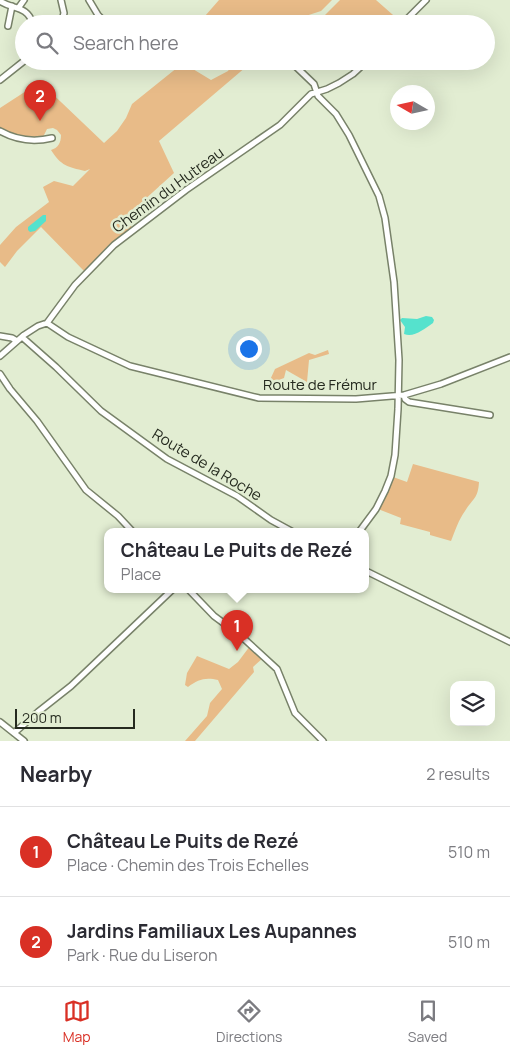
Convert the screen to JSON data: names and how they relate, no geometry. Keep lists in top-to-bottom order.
{
  "streets": {
    "street": ["Chemin du Hutreau", "Route de Frémur", "Route de la Roche"]
  },
  "crossings": [
    ["Chemin du Hutreau", "Route de Frémur"],
    ["Chemin du Hutreau", "Route de la Roche"]
  ],
  "scale_bar": "200 m",
  "north": "left",
  "page": {
    "search": "Search here",
    "pins": ["2", "1"],
    "popup": ["Château Le Puits de Rezé", "Place"],
    "scale": "200 m",
    "heading": ["Nearby", "2 results"],
    "list": [
      {
        "mark": "1",
        "name": "Château Le Puits de Rezé",
        "note": "Place · Chemin des Trois Echelles",
        "value": "510 m"
      },
      {
        "mark": "2",
        "name": "Jardins Familiaux Les Aupannes",
        "note": "Park · Rue du Liseron",
        "value": "510 m"
      }
    ],
    "nav": ["Map", "Directions", "Saved"]
  }
}
